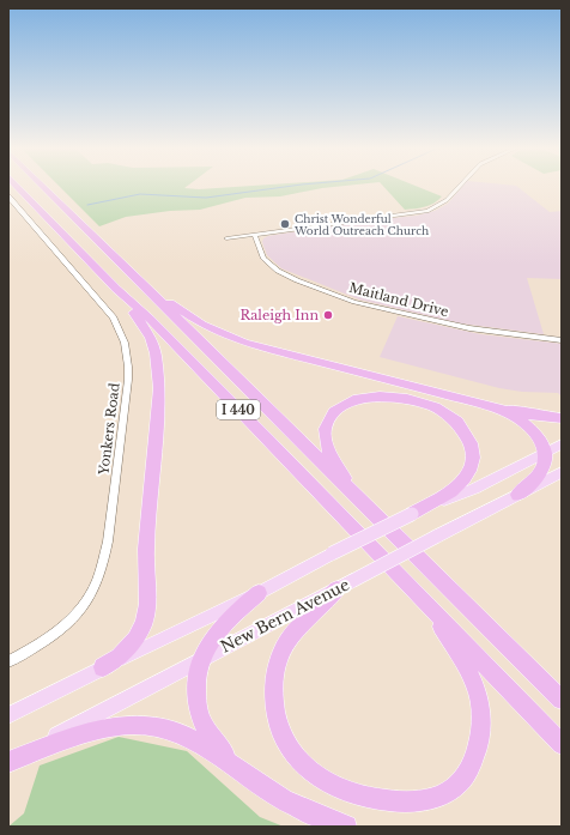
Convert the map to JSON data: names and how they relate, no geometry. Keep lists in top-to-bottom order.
{
  "streets": {
    "highway": ["I 440"],
    "main road": ["New Bern Avenue"],
    "street": ["Maitland Drive", "Yonkers Road"]
  },
  "places": ["Christ Wonderful World Outreach Church", "Raleigh Inn"]
}
